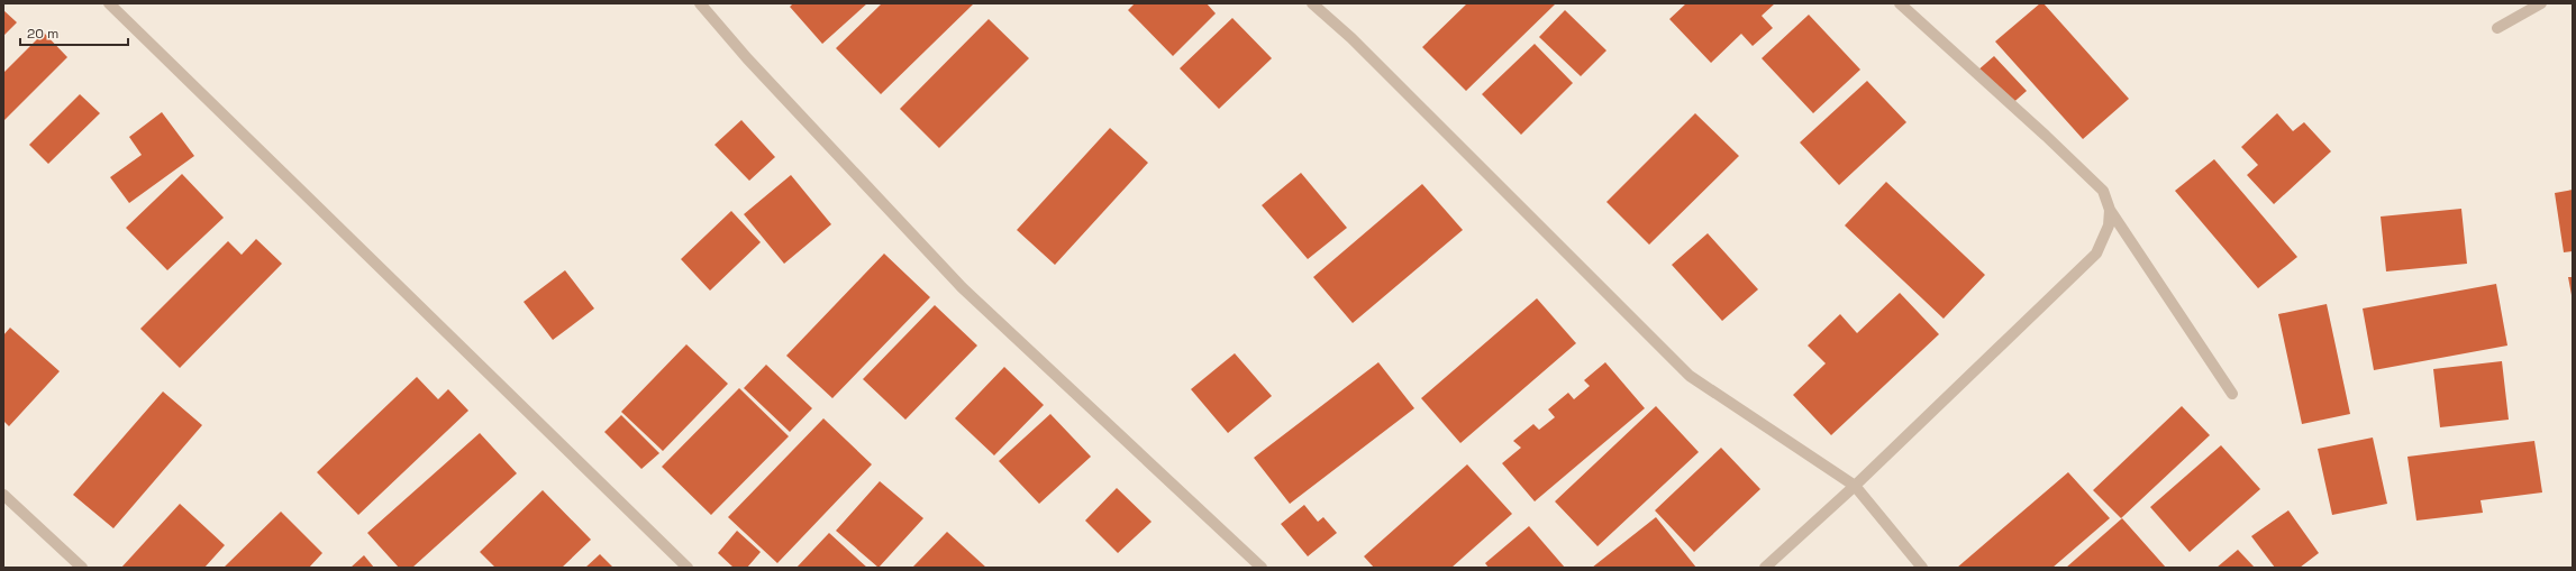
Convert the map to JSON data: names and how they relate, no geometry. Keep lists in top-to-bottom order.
{
  "scale_bar": "20 m"
}
